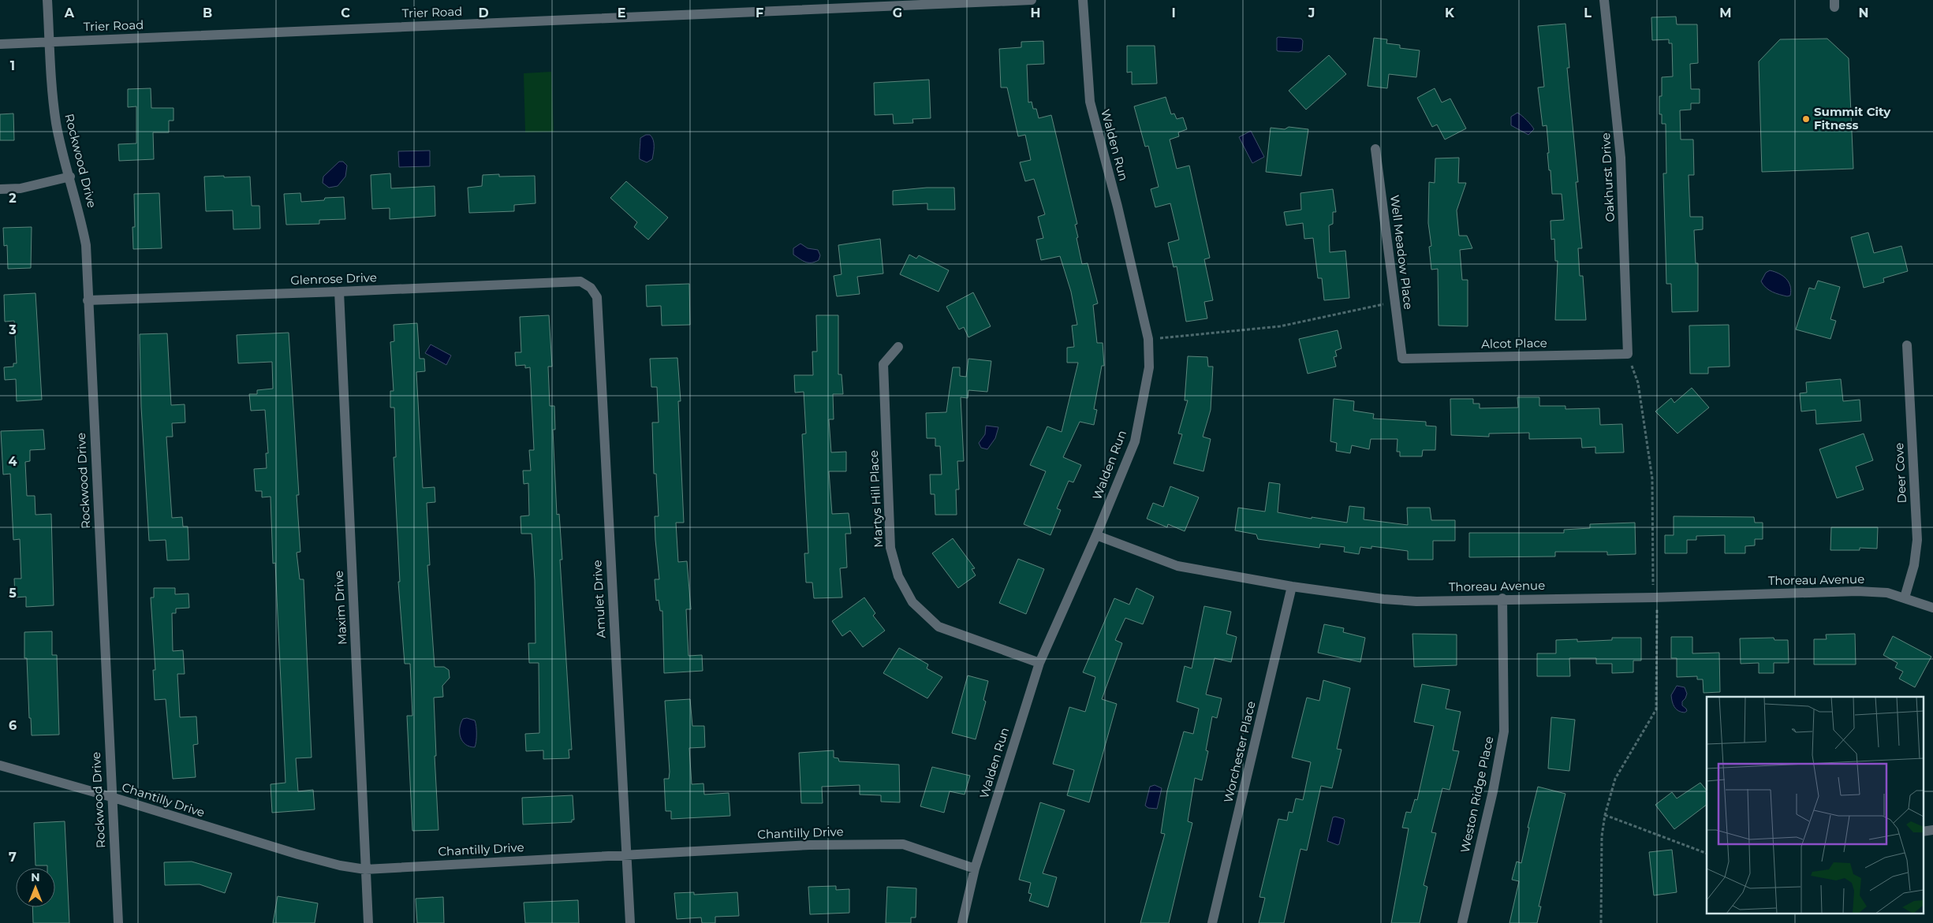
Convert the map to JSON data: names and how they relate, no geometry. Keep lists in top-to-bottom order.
{
  "streets": {
    "street": [
      "Trier Road",
      "Walden Run",
      "Rockwood Drive",
      "Oakhurst Drive",
      "Well Meadow Place",
      "Glenrose Drive",
      "Alcot Place",
      "Deer Cove",
      "Martys Hill Place",
      "Thoreau Avenue",
      "Amulet Drive",
      "Maxim Drive",
      "Worchester Place",
      "Weston Ridge Place",
      "Chantilly Drive"
    ]
  },
  "crossings": [
    ["Trier Road", "Rockwood Drive"],
    ["Walden Run", "Martys Hill Place"],
    ["Walden Run", "Thoreau Avenue"],
    ["Walden Run", "Chantilly Drive"],
    ["Rockwood Drive", "Glenrose Drive"],
    ["Rockwood Drive", "Chantilly Drive"],
    ["Oakhurst Drive", "Alcot Place"],
    ["Well Meadow Place", "Alcot Place"],
    ["Glenrose Drive", "Amulet Drive"],
    ["Glenrose Drive", "Maxim Drive"],
    ["Deer Cove", "Thoreau Avenue"],
    ["Thoreau Avenue", "Worchester Place"],
    ["Thoreau Avenue", "Weston Ridge Place"],
    ["Amulet Drive", "Chantilly Drive"],
    ["Maxim Drive", "Chantilly Drive"]
  ],
  "places": ["Summit City Fitness"],
  "north": "top",
  "grid": {
    "columns": [
      "A",
      "B",
      "C",
      "D",
      "E",
      "F",
      "G",
      "H",
      "I",
      "J",
      "K",
      "L",
      "M",
      "N"
    ],
    "rows": [
      "1",
      "2",
      "3",
      "4",
      "5",
      "6",
      "7"
    ]
  }
}
